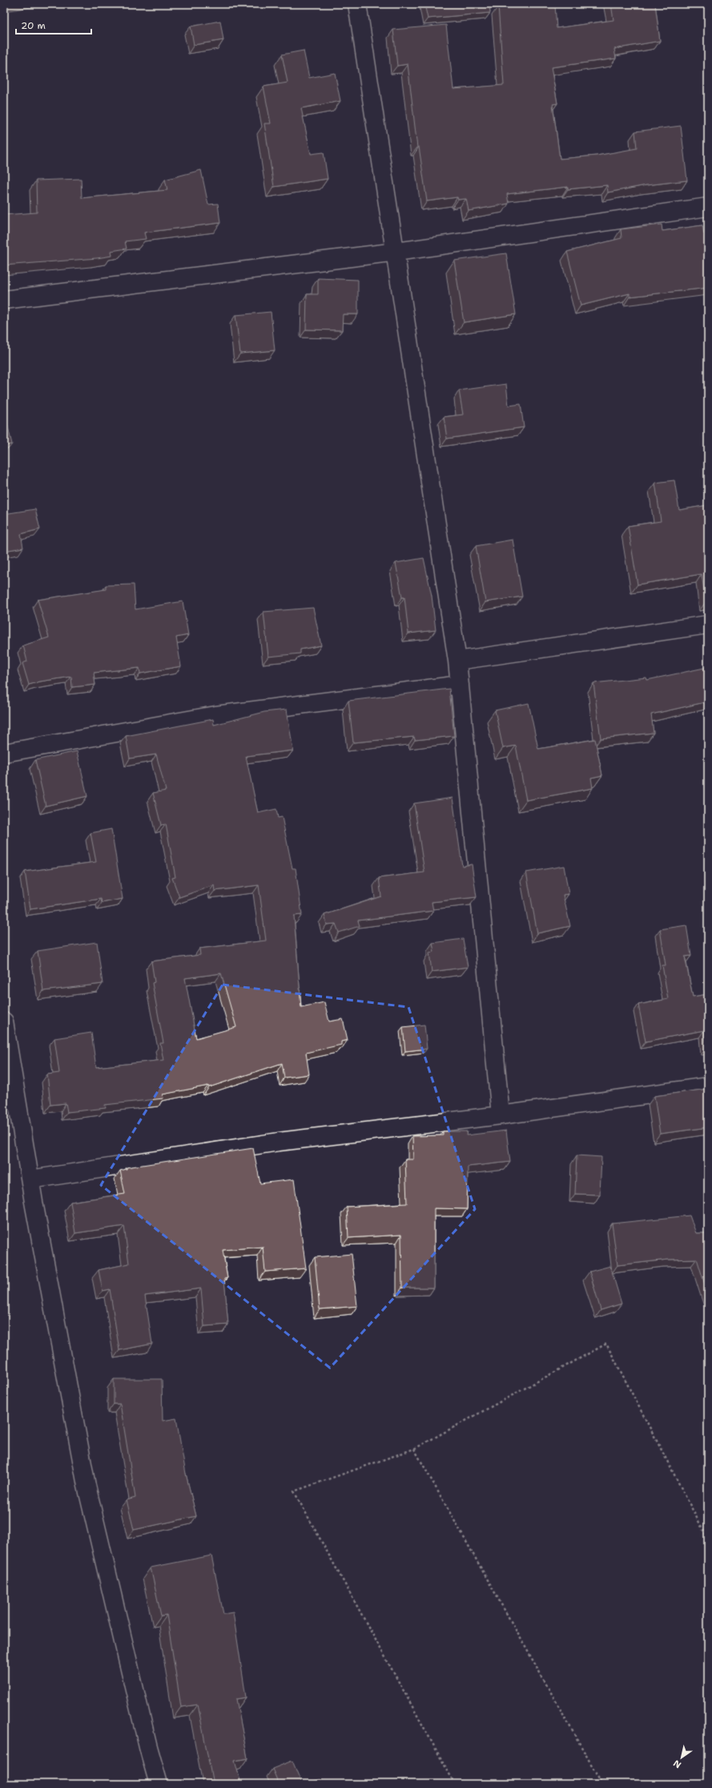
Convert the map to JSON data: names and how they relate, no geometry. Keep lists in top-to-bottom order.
{
  "scale_bar": "20 m",
  "north": "bottom left"
}
